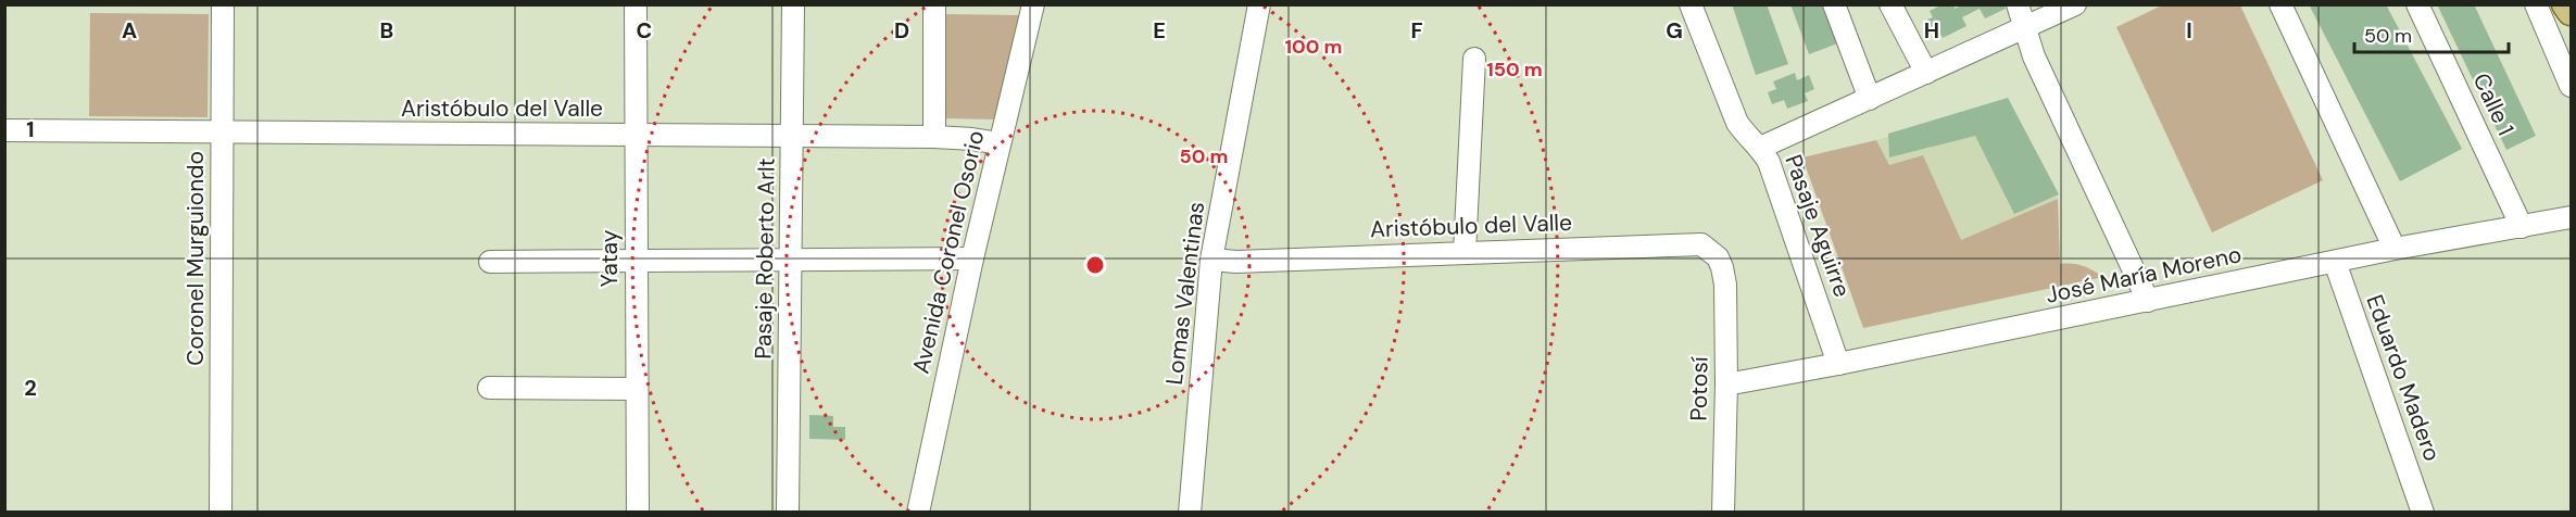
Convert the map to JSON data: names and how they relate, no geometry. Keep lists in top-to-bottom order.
{
  "streets": {
    "street": [
      "Calle 1",
      "Aristóbulo del Valle",
      "Pasaje Aguirre",
      "Avenida Coronel Osorio",
      "Coronel Murguiondo",
      "Yatay",
      "Pasaje Roberto Arlt",
      "José María Moreno",
      "Lomas Valentinas",
      "Eduardo Madero",
      "Potosí"
    ]
  },
  "crossings": [
    ["Calle 1", "José María Moreno"],
    ["Aristóbulo del Valle", "Avenida Coronel Osorio"],
    ["Aristóbulo del Valle", "Coronel Murguiondo"],
    ["Aristóbulo del Valle", "Yatay"],
    ["Aristóbulo del Valle", "Pasaje Roberto Arlt"],
    ["Aristóbulo del Valle", "Lomas Valentinas"],
    ["Aristóbulo del Valle", "Potosí"],
    ["Pasaje Aguirre", "José María Moreno"],
    ["José María Moreno", "Eduardo Madero"],
    ["José María Moreno", "Potosí"]
  ],
  "scale_bar": "50 m",
  "grid": {
    "columns": [
      "A",
      "B",
      "C",
      "D",
      "E",
      "F",
      "G",
      "H",
      "I"
    ],
    "rows": ["1", "2"]
  },
  "rings": ["100 m", "150 m", "50 m"]
}
